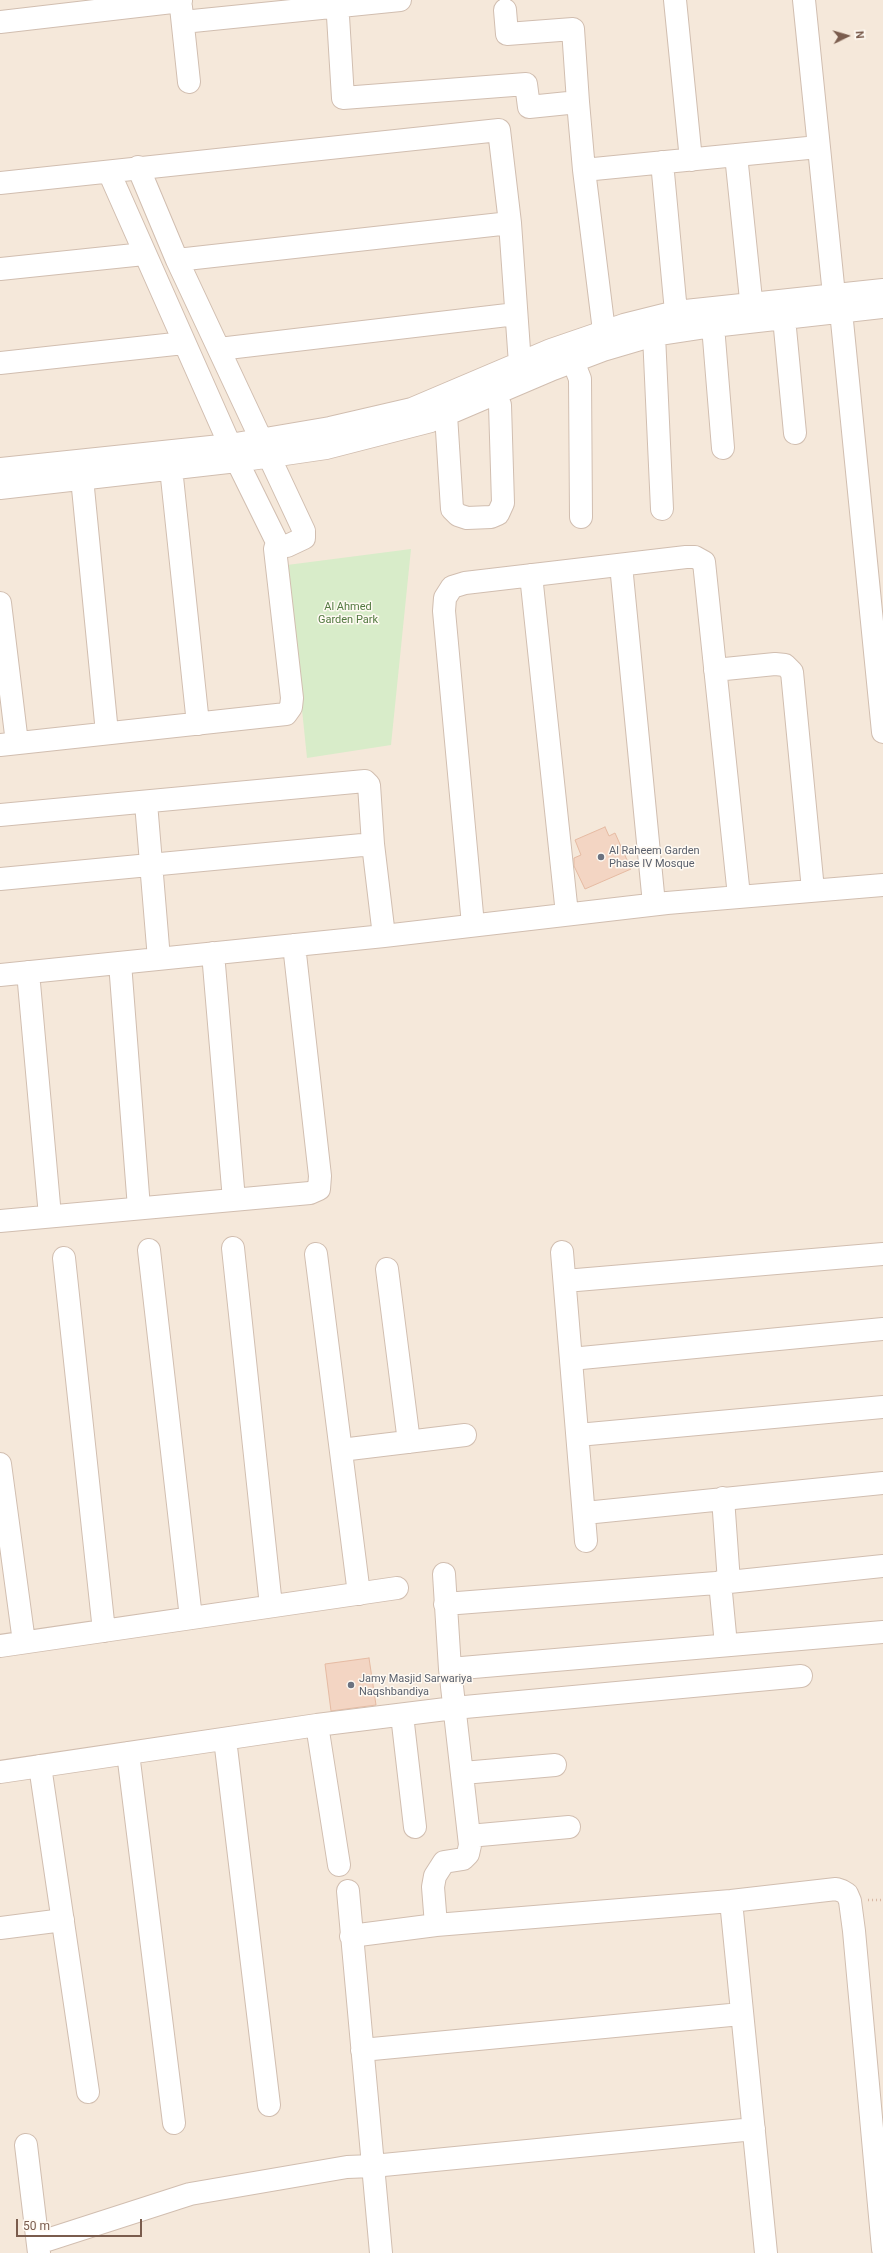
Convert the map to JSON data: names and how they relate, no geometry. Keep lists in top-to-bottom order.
{
  "parks": ["Al Ahmed Garden Park"],
  "places": ["Al Raheem Garden Phase IV Mosque", "Jamy Masjid Sarwariya Naqshbandiya"],
  "scale_bar": "50 m",
  "north": "right"
}
